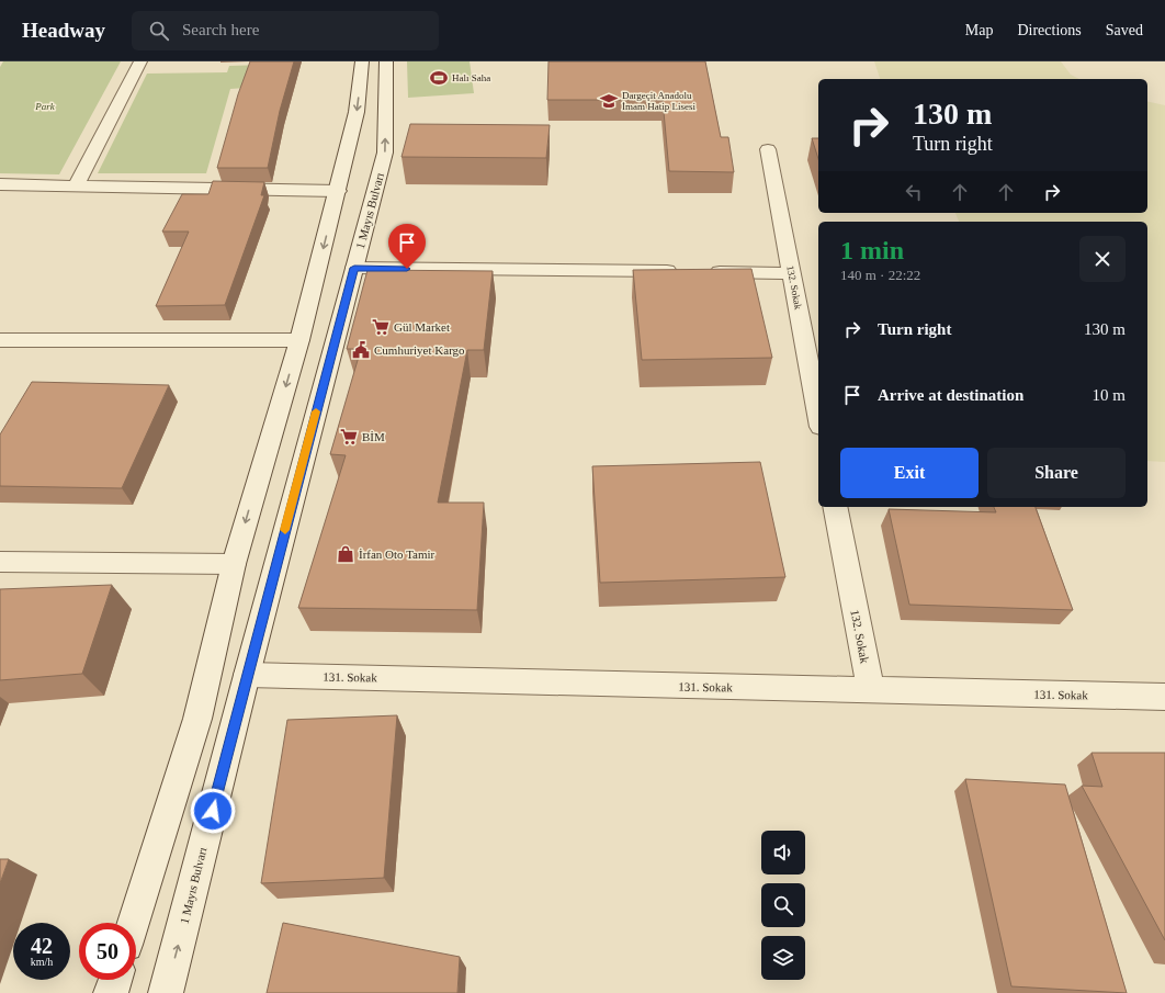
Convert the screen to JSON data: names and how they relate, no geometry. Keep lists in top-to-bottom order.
{
  "streets": {
    "street": ["1 Mayıs Bulvarı", "132. Sokak", "131. Sokak"]
  },
  "crossings": [
    ["1 Mayıs Bulvarı", "131. Sokak"],
    ["132. Sokak", "131. Sokak"]
  ],
  "parks": ["Park"],
  "places": {
    "sports": ["Halı Saha"],
    "school or university": ["Dargeçit Anadolu İmam Hatip Lisesi"],
    "supermarket": ["Gül Market", "BİM"],
    "public building": ["Cumhuriyet Kargo"],
    "shop": ["İrfan Oto Tamir"]
  },
  "page": {
    "header": "Headway",
    "search": "Search here",
    "nav": ["Map", "Directions", "Saved"],
    "turn": ["130 m", "Turn right"],
    "heading": ["1 min", "140 m · 22:22"],
    "list": [
      {
        "name": "Turn right",
        "value": "130 m"
      },
      {
        "name": "Arrive at destination",
        "value": "10 m"
      }
    ],
    "buttons": ["Exit", "Share"],
    "speed": "42 km/h",
    "limit": "50"
  }
}
